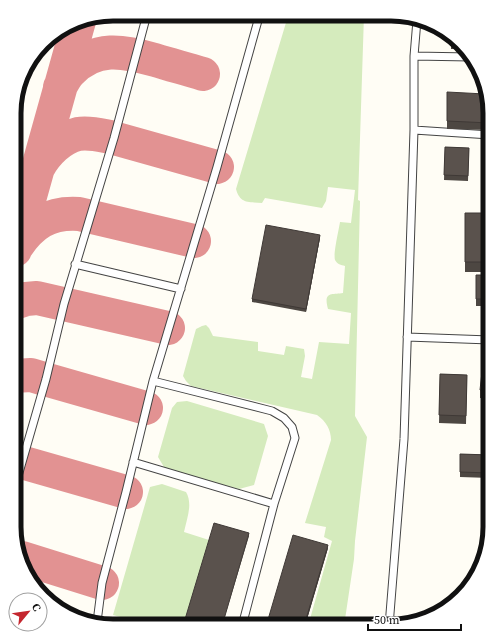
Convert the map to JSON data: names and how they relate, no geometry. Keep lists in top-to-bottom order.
{
  "scale_bar": "50 m",
  "north": "top right"
}
